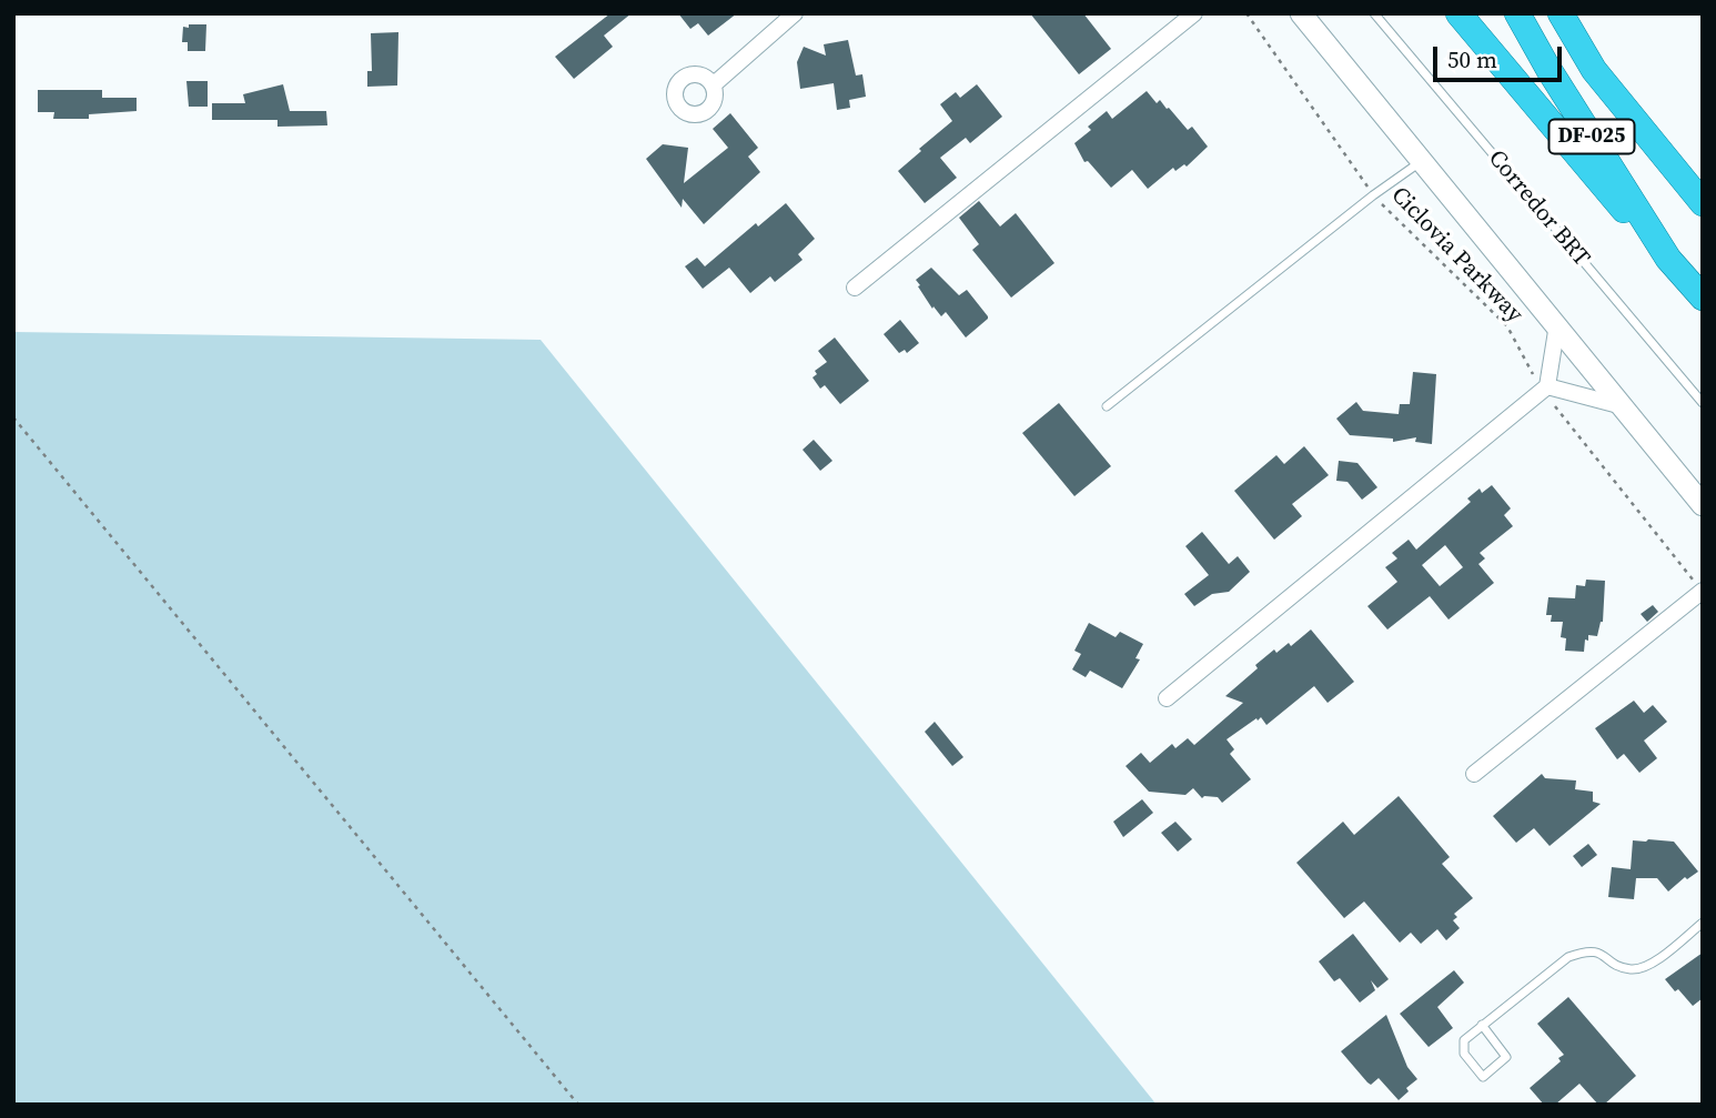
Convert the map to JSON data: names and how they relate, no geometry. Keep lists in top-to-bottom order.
{
  "streets": {
    "highway": ["DF-025"],
    "lane": ["Corredor BRT"],
    "path": ["Ciclovia Parkway"]
  },
  "scale_bar": "50 m"
}
